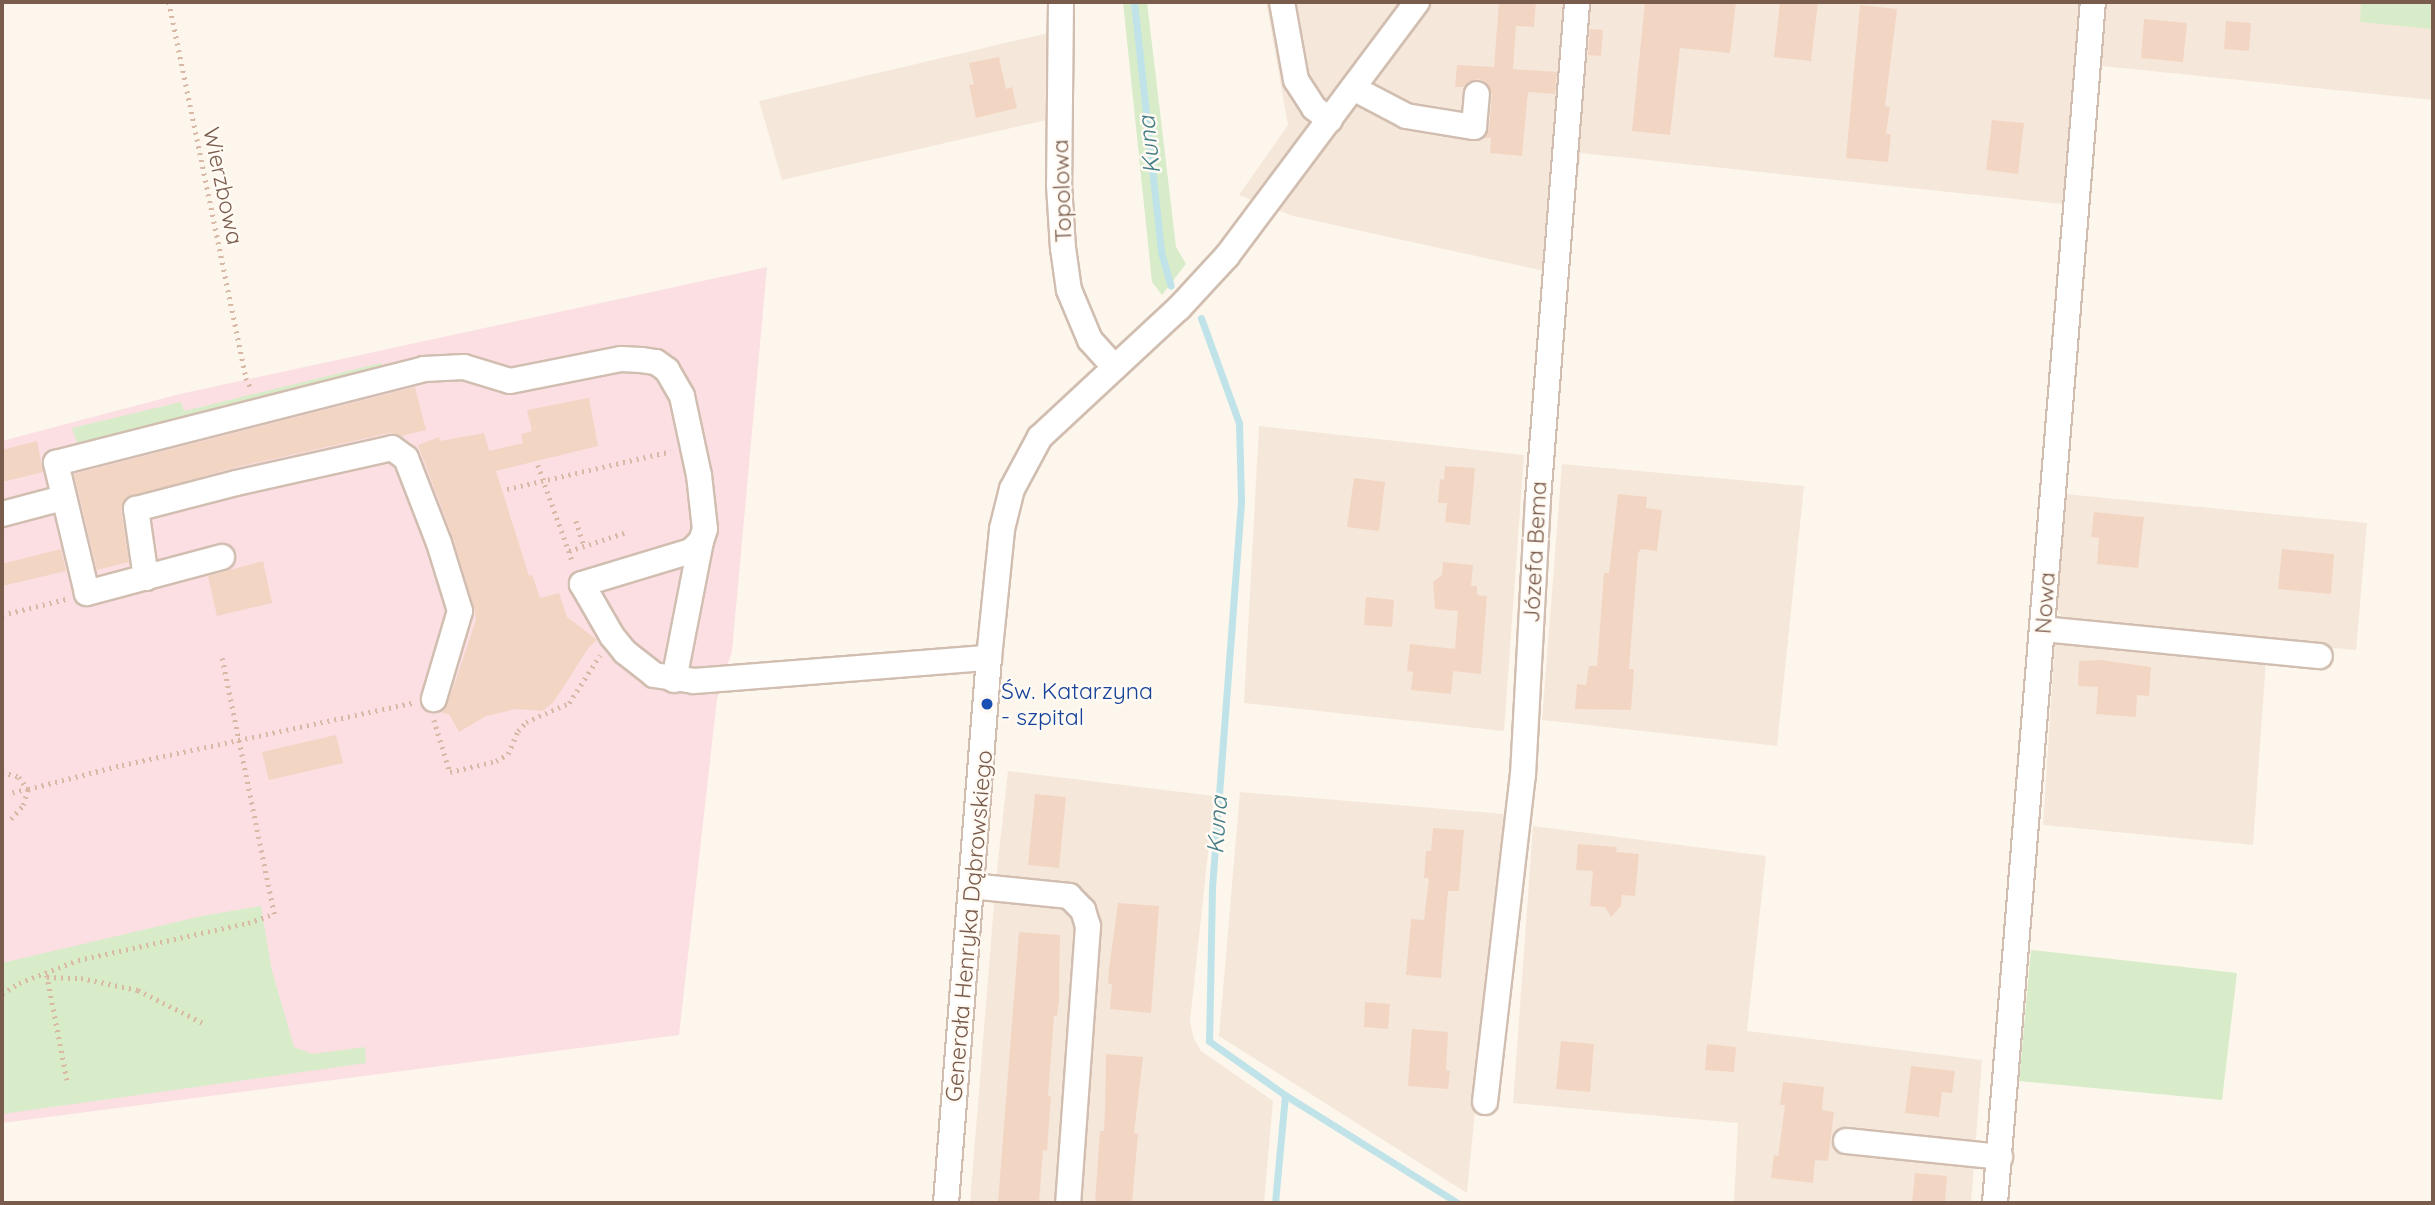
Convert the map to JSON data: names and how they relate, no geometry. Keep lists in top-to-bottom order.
{
  "streets": {
    "street": [
      "Topolowa",
      "Józefa Bema",
      "Nowa",
      "Generała Henryka Dąbrowskiego"
    ],
    "path": ["Wierzbowa"]
  },
  "crossings": [
    ["Topolowa", "Generała Henryka Dąbrowskiego"]
  ],
  "water": ["Kuna"],
  "places": ["Św. Katarzyna - szpital"]
}
